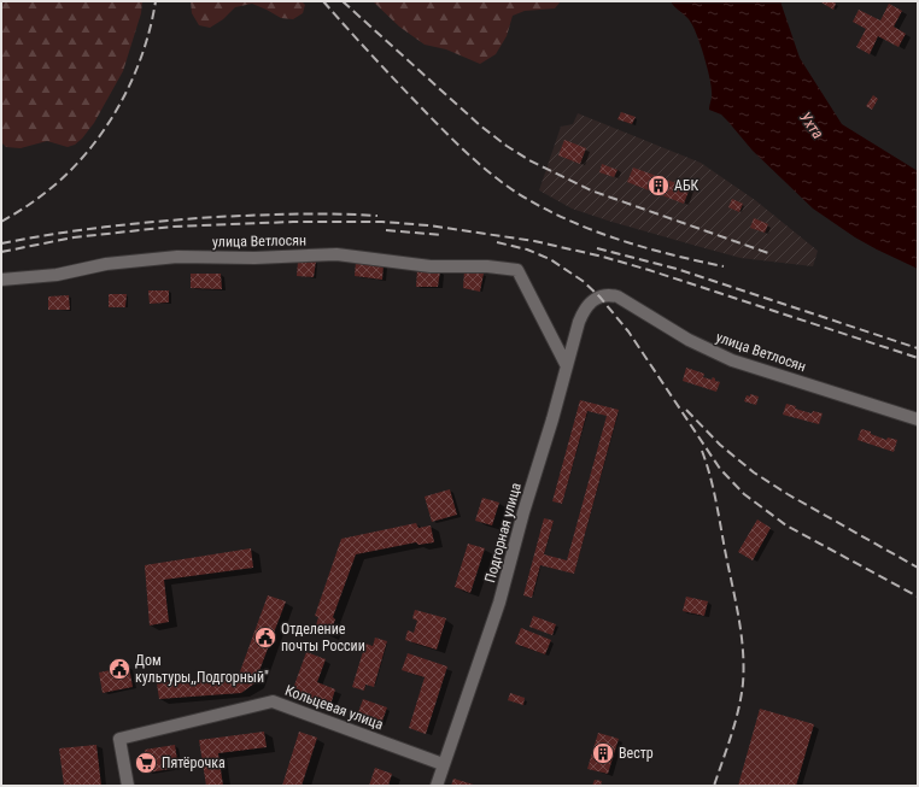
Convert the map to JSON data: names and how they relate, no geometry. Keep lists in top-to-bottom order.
{
  "streets": {
    "street": ["улица Ветлосян", "Подгорная улица", "Кольцевая улица"]
  },
  "crossings": [
    ["улица Ветлосян", "Подгорная улица"],
    ["Подгорная улица", "Кольцевая улица"]
  ],
  "water": ["Ухта"],
  "places": {
    "building": ["АБК", "Вестр"],
    "public building": ["Отделение почты России", "Дом культуры,,Подгорный\""],
    "supermarket": ["Пятёрочка"]
  }
}
